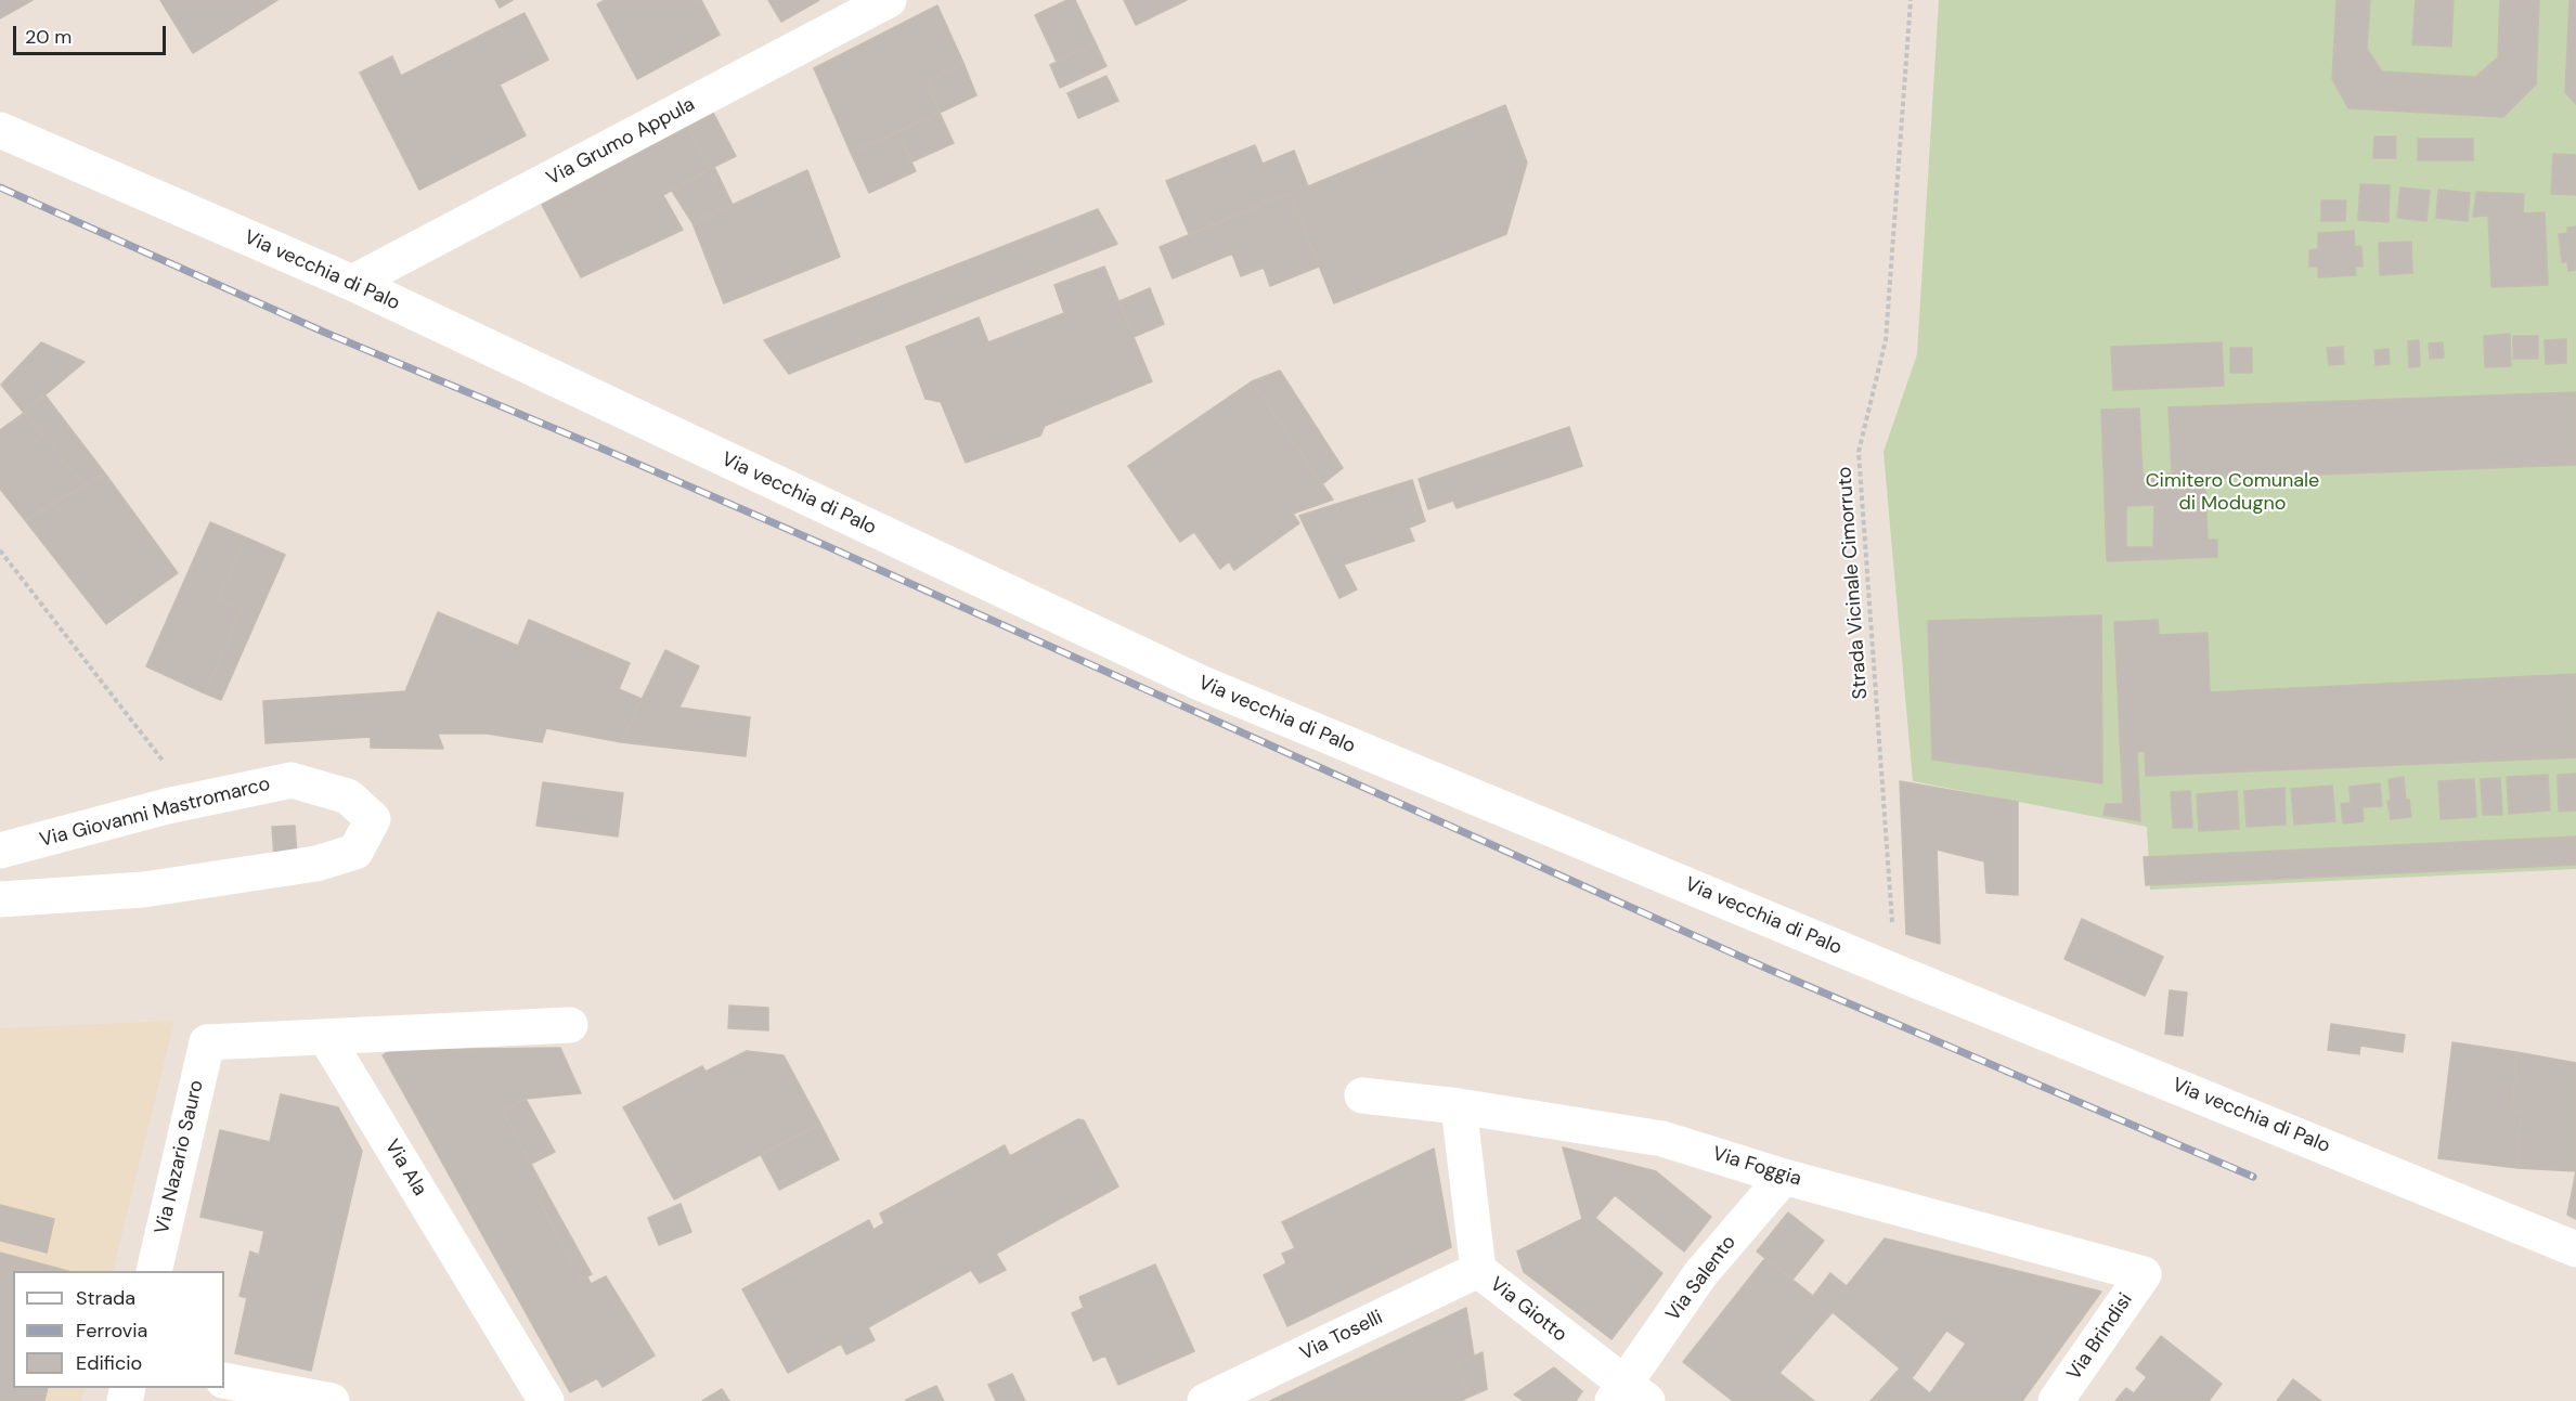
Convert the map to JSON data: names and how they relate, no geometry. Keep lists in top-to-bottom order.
{
  "streets": {
    "street": [
      "Via Grumo Appula",
      "Via vecchia di Palo",
      "Via Giovanni Mastromarco",
      "Via Nazario Sauro",
      "Via Foggia",
      "Via Ala",
      "Via Salento",
      "Via Giotto",
      "Via Toselli",
      "Via Brindisi"
    ],
    "path": ["Strada Vicinale Cimorruto"]
  },
  "crossings": [
    ["Via Grumo Appula", "Via vecchia di Palo"],
    ["Via vecchia di Palo", "Strada Vicinale Cimorruto"],
    ["Via Nazario Sauro", "Via Ala"],
    ["Via Foggia", "Via Salento"],
    ["Via Foggia", "Via Giotto"],
    ["Via Foggia", "Via Brindisi"],
    ["Via Salento", "Via Giotto"],
    ["Via Giotto", "Via Toselli"]
  ],
  "parks": ["Cimitero Comunale di Modugno"],
  "legend": ["Strada", "Ferrovia", "Edificio"],
  "scale_bar": "20 m"
}
